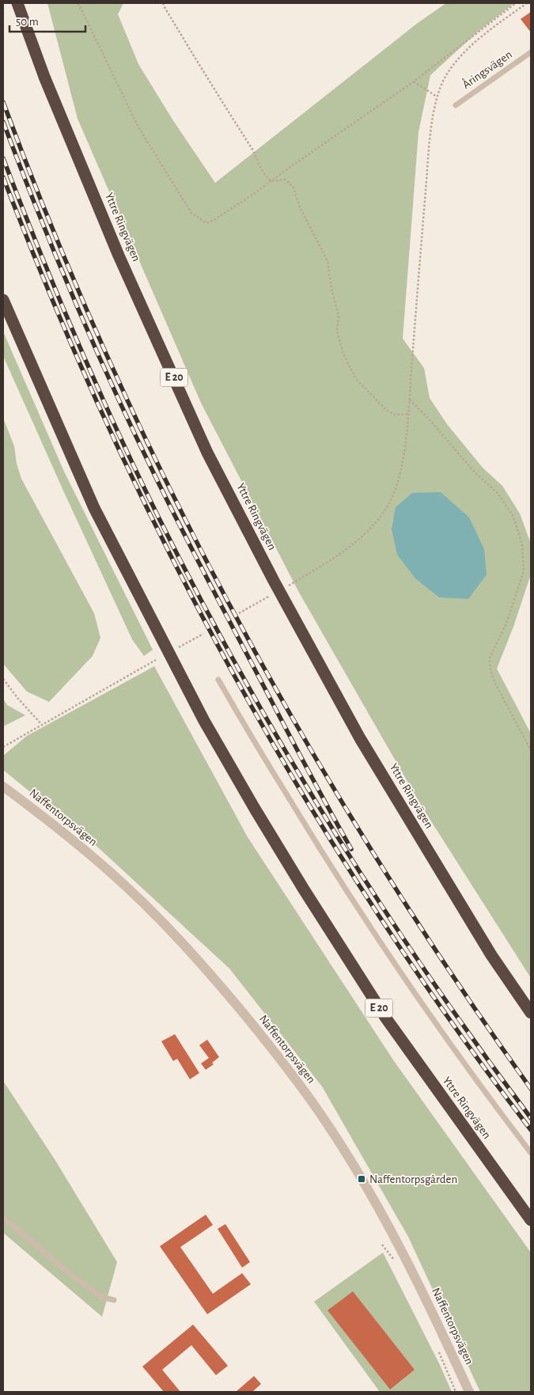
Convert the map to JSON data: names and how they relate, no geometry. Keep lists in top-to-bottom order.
{
  "streets": {
    "highway": ["Yttre Ringvägen", "E 20"],
    "street": ["Naffentorpsvägen"],
    "lane": ["Åringsvägen"]
  },
  "places": {
    "transit": ["Naffentorpsgården"]
  },
  "scale_bar": "50 m"
}
